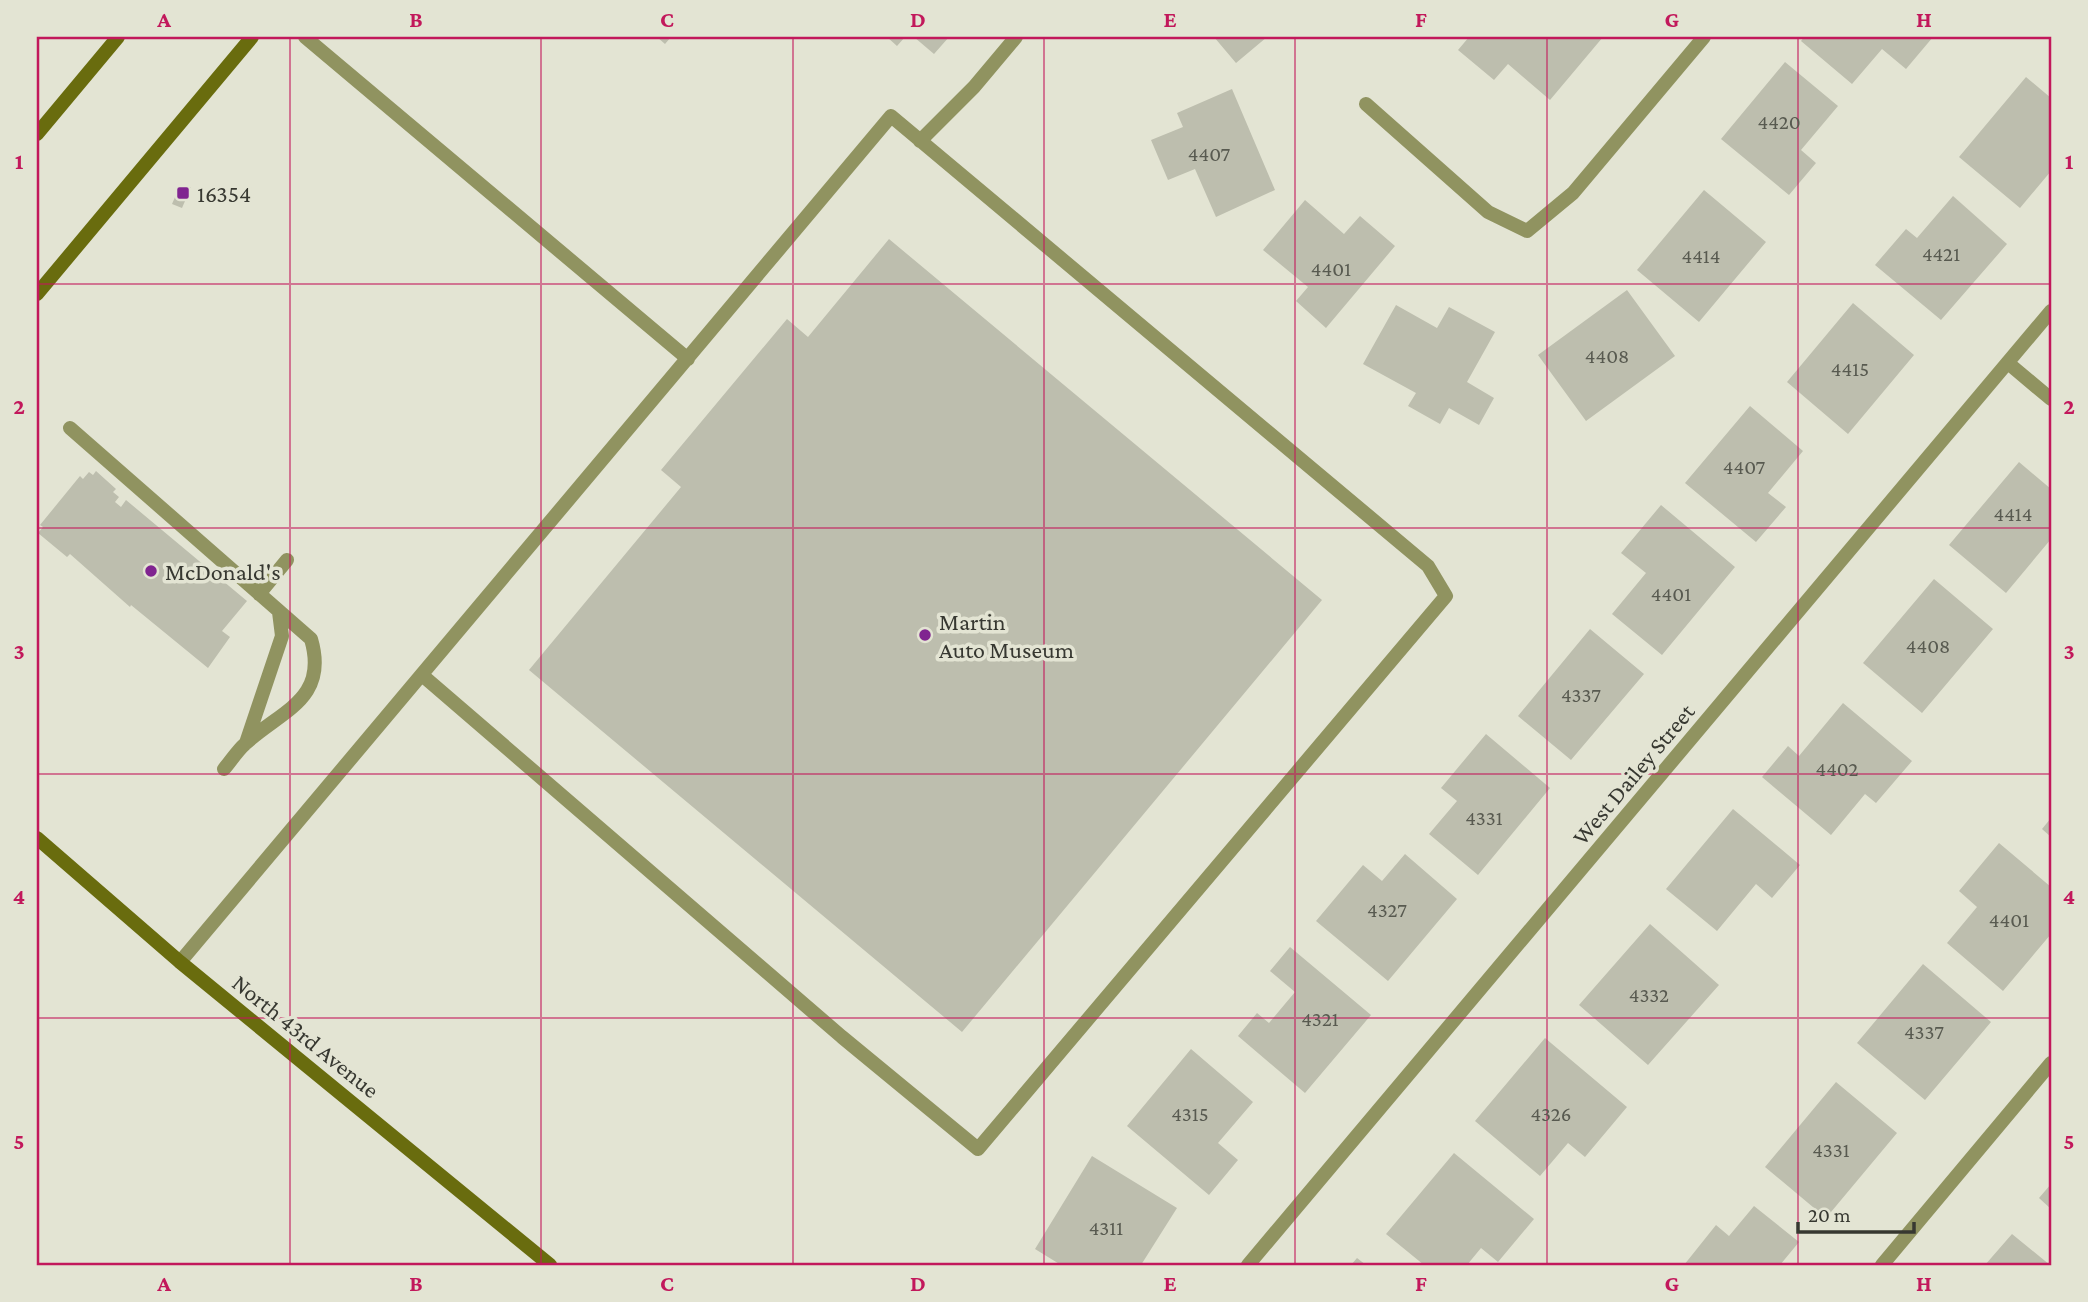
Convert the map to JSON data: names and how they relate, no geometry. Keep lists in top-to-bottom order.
{
  "streets": {
    "main road": ["North 43rd Avenue"],
    "street": ["West Dailey Street"]
  },
  "places": {
    "transit": ["16354"],
    "other": ["McDonald's", "Martin Auto Museum"]
  },
  "house_numbers": [
    "4420",
    "4407",
    "4421",
    "4414",
    "4401",
    "4408",
    "4415",
    "4407",
    "4414",
    "4401",
    "4408",
    "4337",
    "4402",
    "4331",
    "4327",
    "4401",
    "4332",
    "4321",
    "4337",
    "4315",
    "4326",
    "4331",
    "4311"
  ],
  "scale_bar": "20 m",
  "grid": {
    "columns": [
      "A",
      "B",
      "C",
      "D",
      "E",
      "F",
      "G",
      "H"
    ],
    "rows": [
      "1",
      "2",
      "3",
      "4",
      "5"
    ]
  }
}
